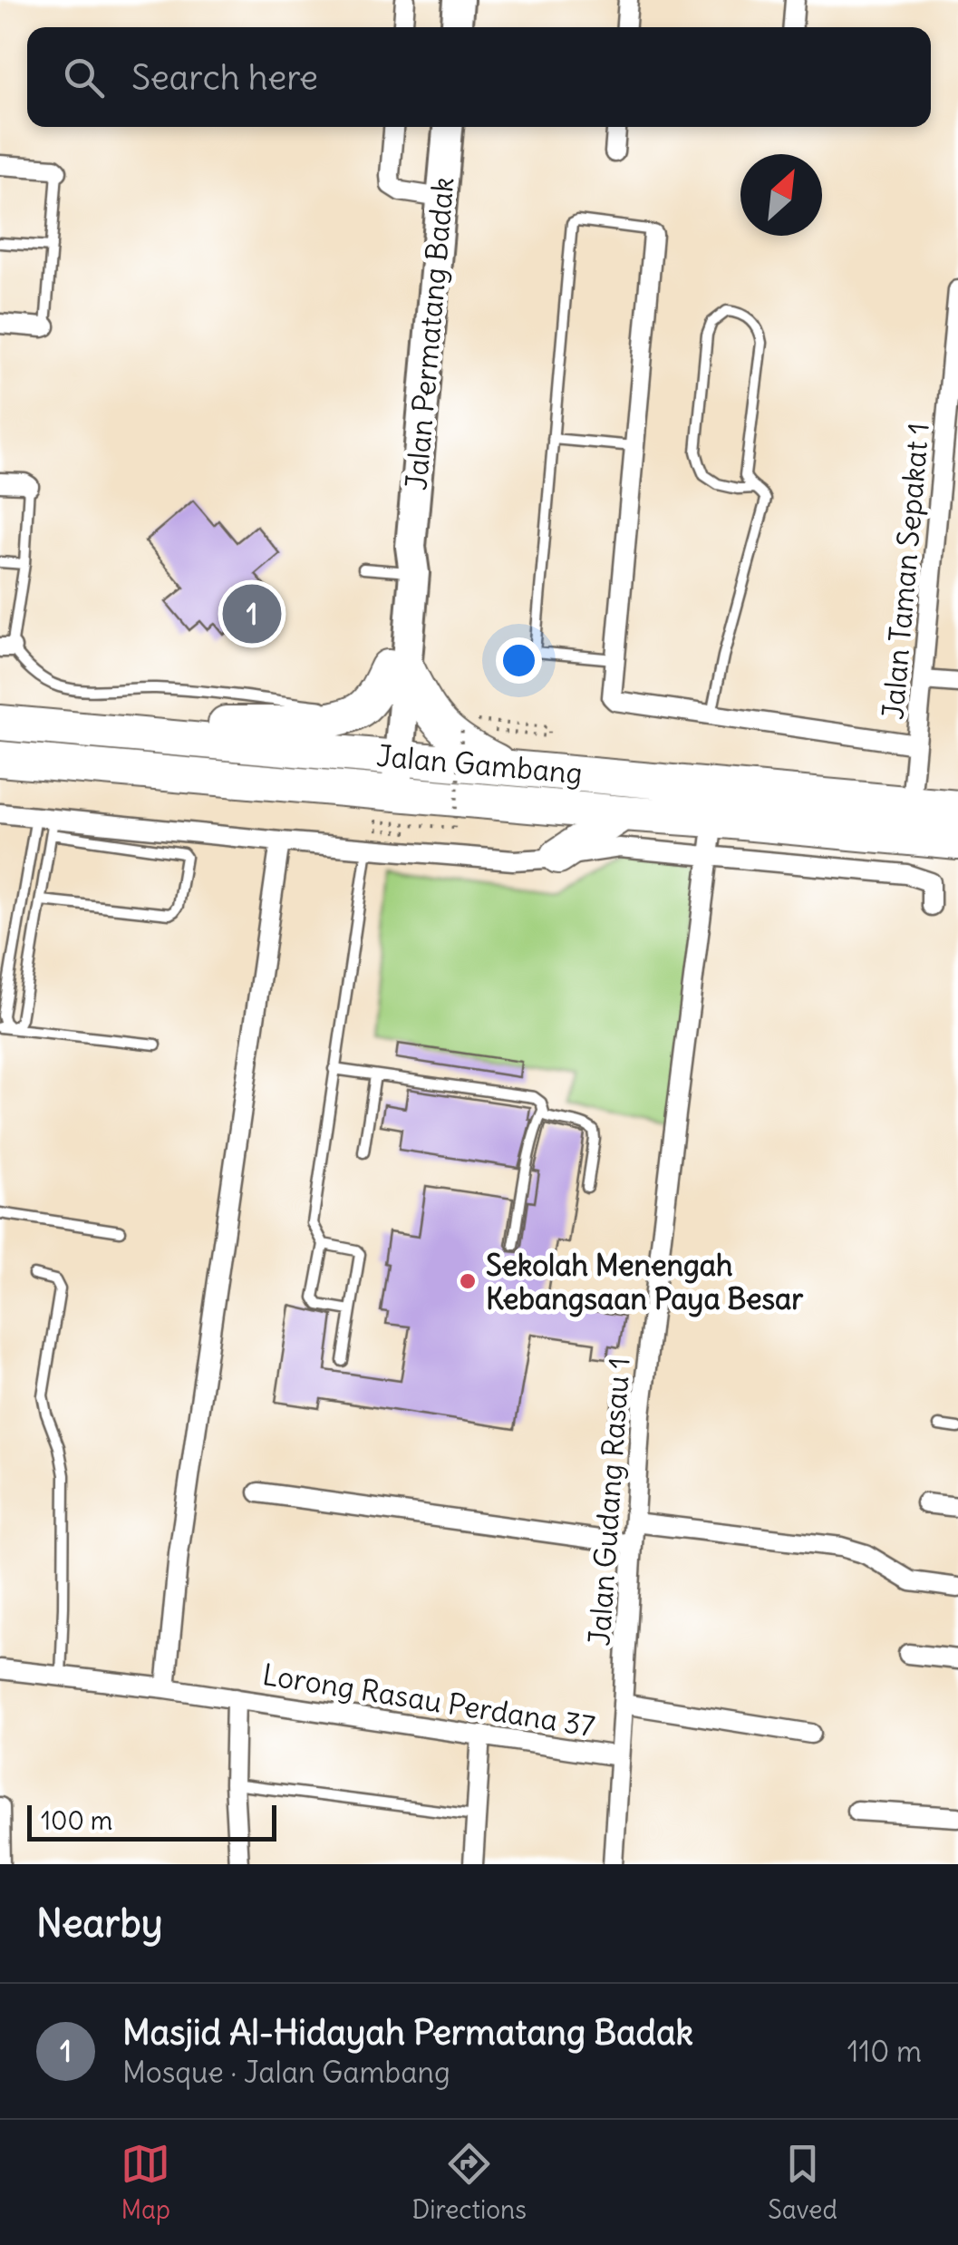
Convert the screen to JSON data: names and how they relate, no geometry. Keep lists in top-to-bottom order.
{
  "streets": {
    "highway": ["Jalan Gambang"],
    "main road": ["Jalan Permatang Badak"],
    "street": ["Jalan Taman Sepakat 1", "Jalan Gudang Rasau 1", "Lorong Rasau Perdana 37"]
  },
  "crossings": [
    ["Jalan Permatang Badak", "Jalan Gambang"],
    ["Jalan Taman Sepakat 1", "Jalan Gambang"],
    ["Jalan Gambang", "Jalan Gudang Rasau 1"],
    ["Jalan Gudang Rasau 1", "Lorong Rasau Perdana 37"]
  ],
  "places": ["Sekolah Menengah Kebangsaan Paya Besar"],
  "scale_bar": "100 m",
  "north": "top right",
  "page": {
    "search": "Search here",
    "pins": "1",
    "scale": "100 m",
    "heading": "Nearby",
    "list": [
      {
        "mark": "1",
        "name": "Masjid Al-Hidayah Permatang Badak",
        "note": "Mosque · Jalan Gambang",
        "value": "110 m"
      }
    ],
    "nav": ["Map", "Directions", "Saved"]
  }
}
